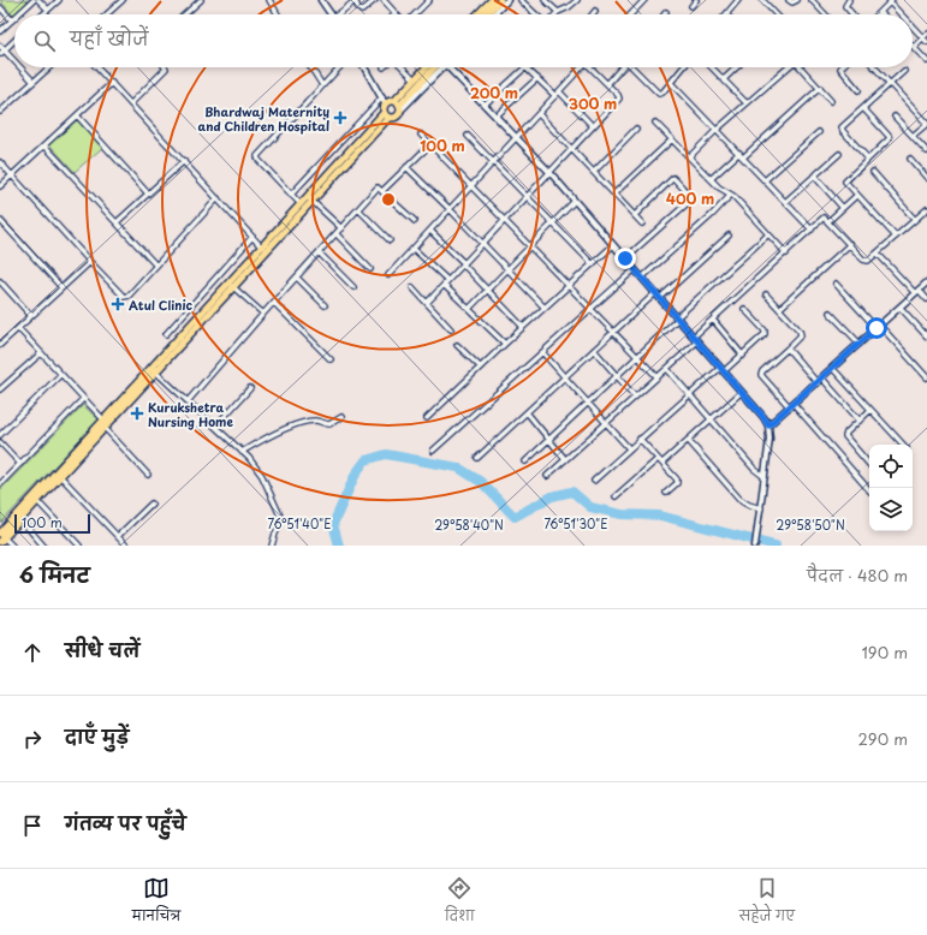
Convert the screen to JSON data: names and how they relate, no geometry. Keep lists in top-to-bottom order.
{
  "places": {
    "health": ["Bhardwaj Maternity and Children Hospital", "Atul Clinic", "Kurukshetra Nursing Home"]
  },
  "scale_bar": "100 m",
  "page": {
    "search": "यहाँ खोजें",
    "scale": "100 m",
    "heading": ["6 मिनट", "पैदल · 480 m"],
    "list": [
      ["सीधे चलें", "190 m"],
      ["दाएँ मुड़ें", "290 m"],
      "गंतव्य पर पहुँचे"
    ],
    "nav": ["मानचित्र", "दिशा", "सहेजे गए"]
  },
  "coordinates": [
    "76°51'40\"E",
    "76°51'30\"E",
    "29°58'40\"N",
    "29°58'50\"N"
  ],
  "rings": [
    "200 m",
    "300 m",
    "100 m",
    "400 m"
  ]
}
